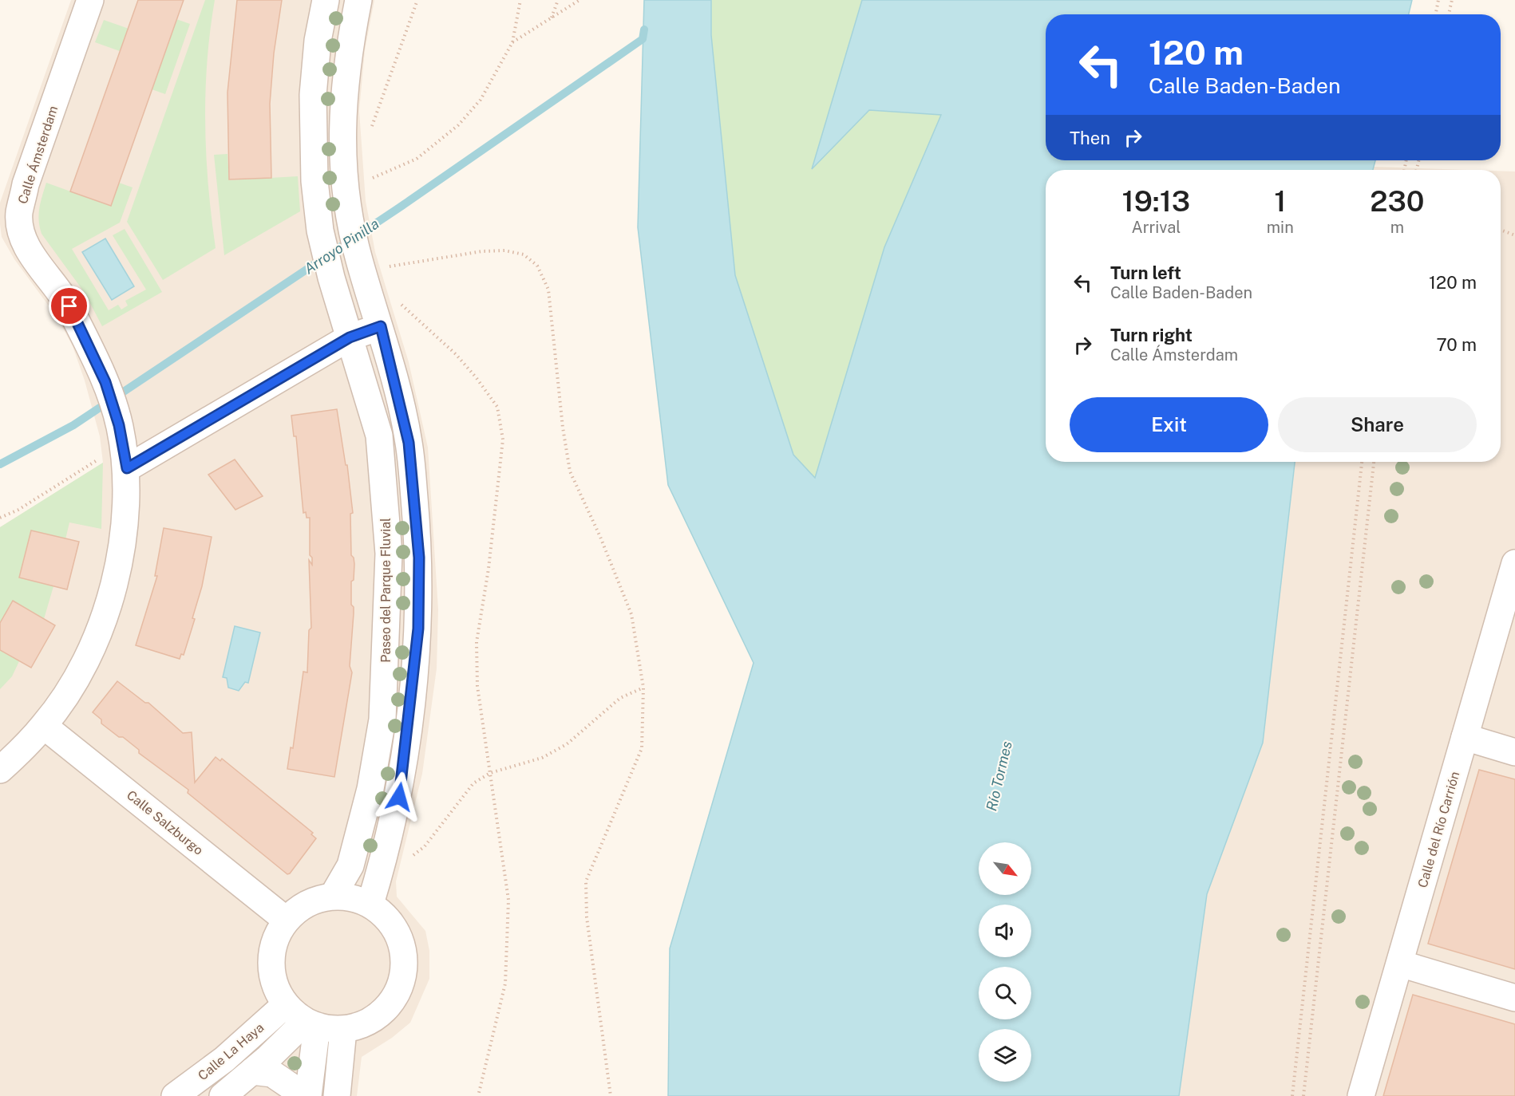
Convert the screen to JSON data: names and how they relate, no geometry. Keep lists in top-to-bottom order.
{
  "streets": {
    "street": [
      "Calle Ámsterdam",
      "Paseo del Parque Fluvial",
      "Calle Salzburgo",
      "Calle del Río Carrión",
      "Calle La Haya"
    ]
  },
  "crossings": [
    ["Calle Ámsterdam", "Calle Salzburgo"],
    ["Paseo del Parque Fluvial", "Calle Salzburgo"],
    ["Paseo del Parque Fluvial", "Calle La Haya"],
    ["Calle Salzburgo", "Calle La Haya"]
  ],
  "water": ["Arroyo Pinilla", "Río Tormes"],
  "north": "bottom right",
  "page": {
    "turn": ["120 m", "Calle Baden-Baden"],
    "then": "Then",
    "eta": [
      "19:13",
      "Arrival",
      "1",
      "min",
      "230",
      "m"
    ],
    "list": [
      {
        "name": "Turn left",
        "note": "Calle Baden-Baden",
        "value": "120 m"
      },
      {
        "name": "Turn right",
        "note": "Calle Ámsterdam",
        "value": "70 m"
      }
    ],
    "buttons": ["Exit", "Share"]
  }
}
